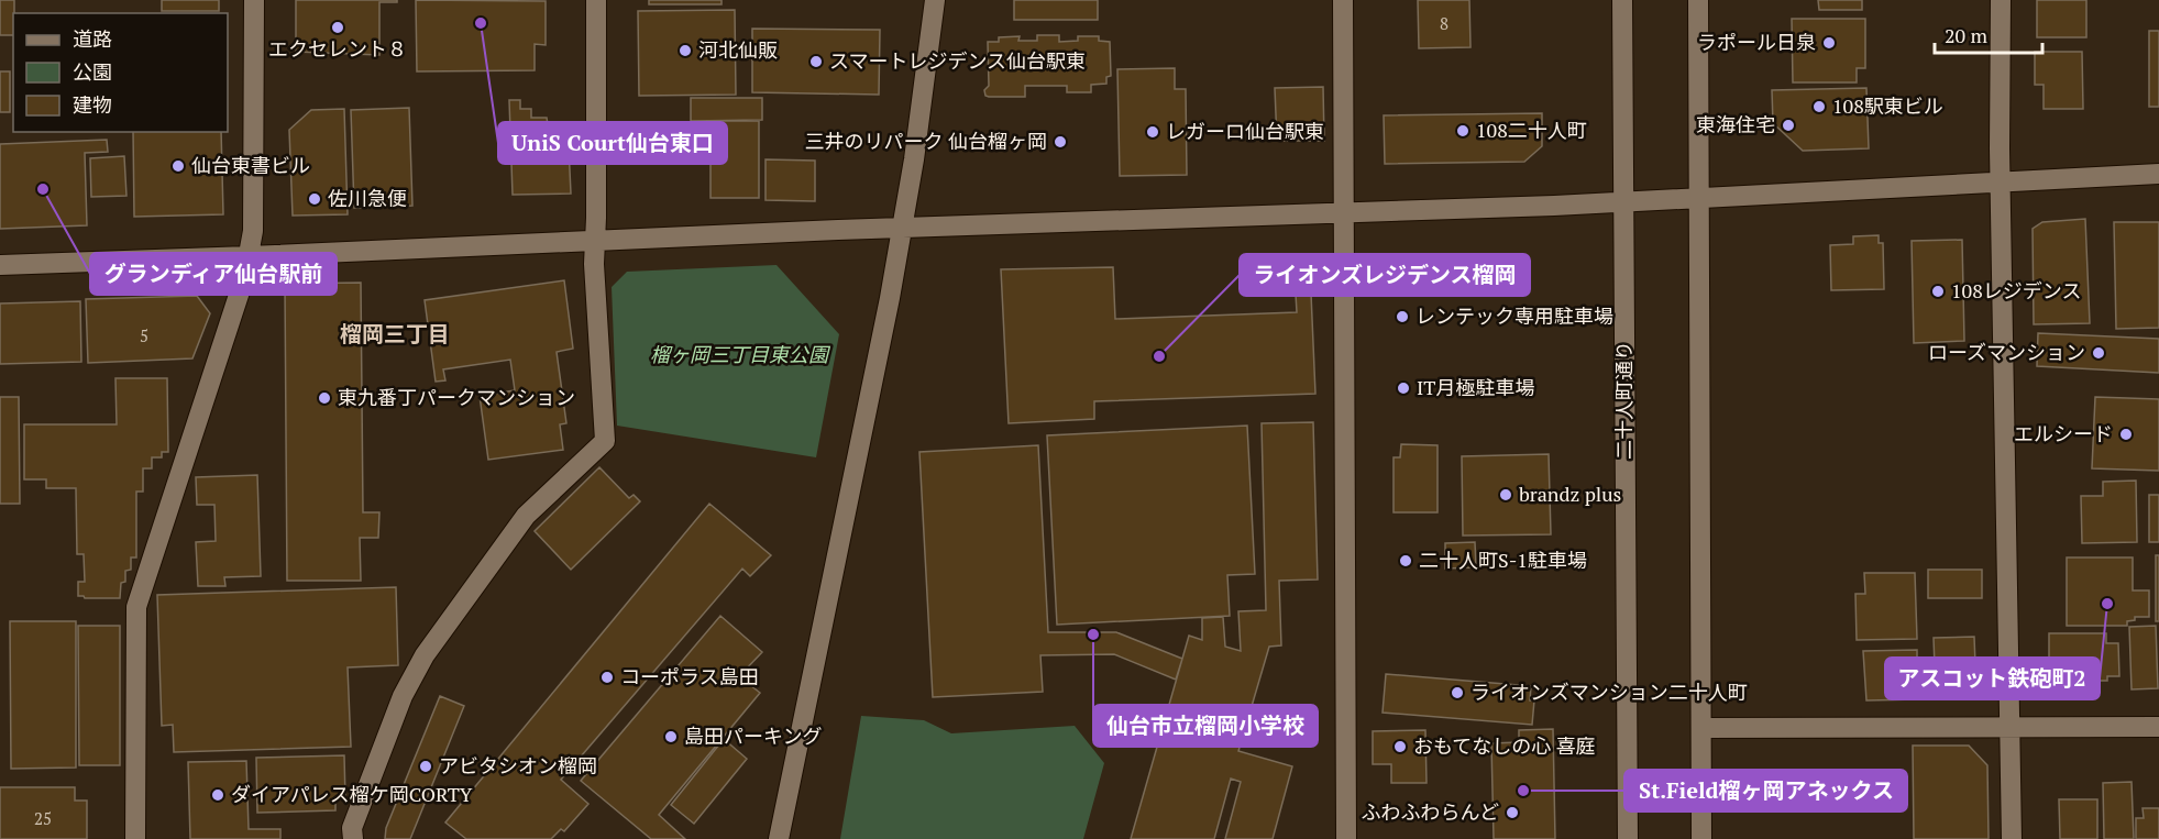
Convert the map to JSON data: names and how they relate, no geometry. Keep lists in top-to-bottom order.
{
  "streets": {
    "street": ["二十人町通り"]
  },
  "districts": ["榴岡三丁目"],
  "parks": ["榴ヶ岡三丁目東公園"],
  "places": [
    "UniS Court仙台東口",
    "エクセレント８",
    "ラポール日泉",
    "河北仙販",
    "スマートレジデンス仙台駅東",
    "108駅東ビル",
    "東海住宅",
    "108二十人町",
    "レガーロ仙台駅東",
    "三井のリパーク 仙台榴ヶ岡",
    "仙台東書ビル",
    "グランディア仙台駅前",
    "佐川急便",
    "108レジデンス",
    "レンテック専用駐車場",
    "ローズマンション",
    "ライオンズレジデンス榴岡",
    "IT月極駐車場",
    "東九番丁パークマンション",
    "エルシード",
    "brandz plus",
    "二十人町S-1駐車場",
    "アスコット鉄砲町2",
    "仙台市立榴岡小学校",
    "コーポラス島田",
    "ライオンズマンション二十人町",
    "島田パーキング",
    "おもてなしの心 喜庭",
    "アビタシオン榴岡",
    "St.Field榴ヶ岡アネックス",
    "ダイアパレス榴ケ岡CORTY",
    "ふわふわらんど"
  ],
  "house_numbers": ["8", "5", "25"],
  "legend": ["道路", "公園", "建物"],
  "scale_bar": "20 m"
}
